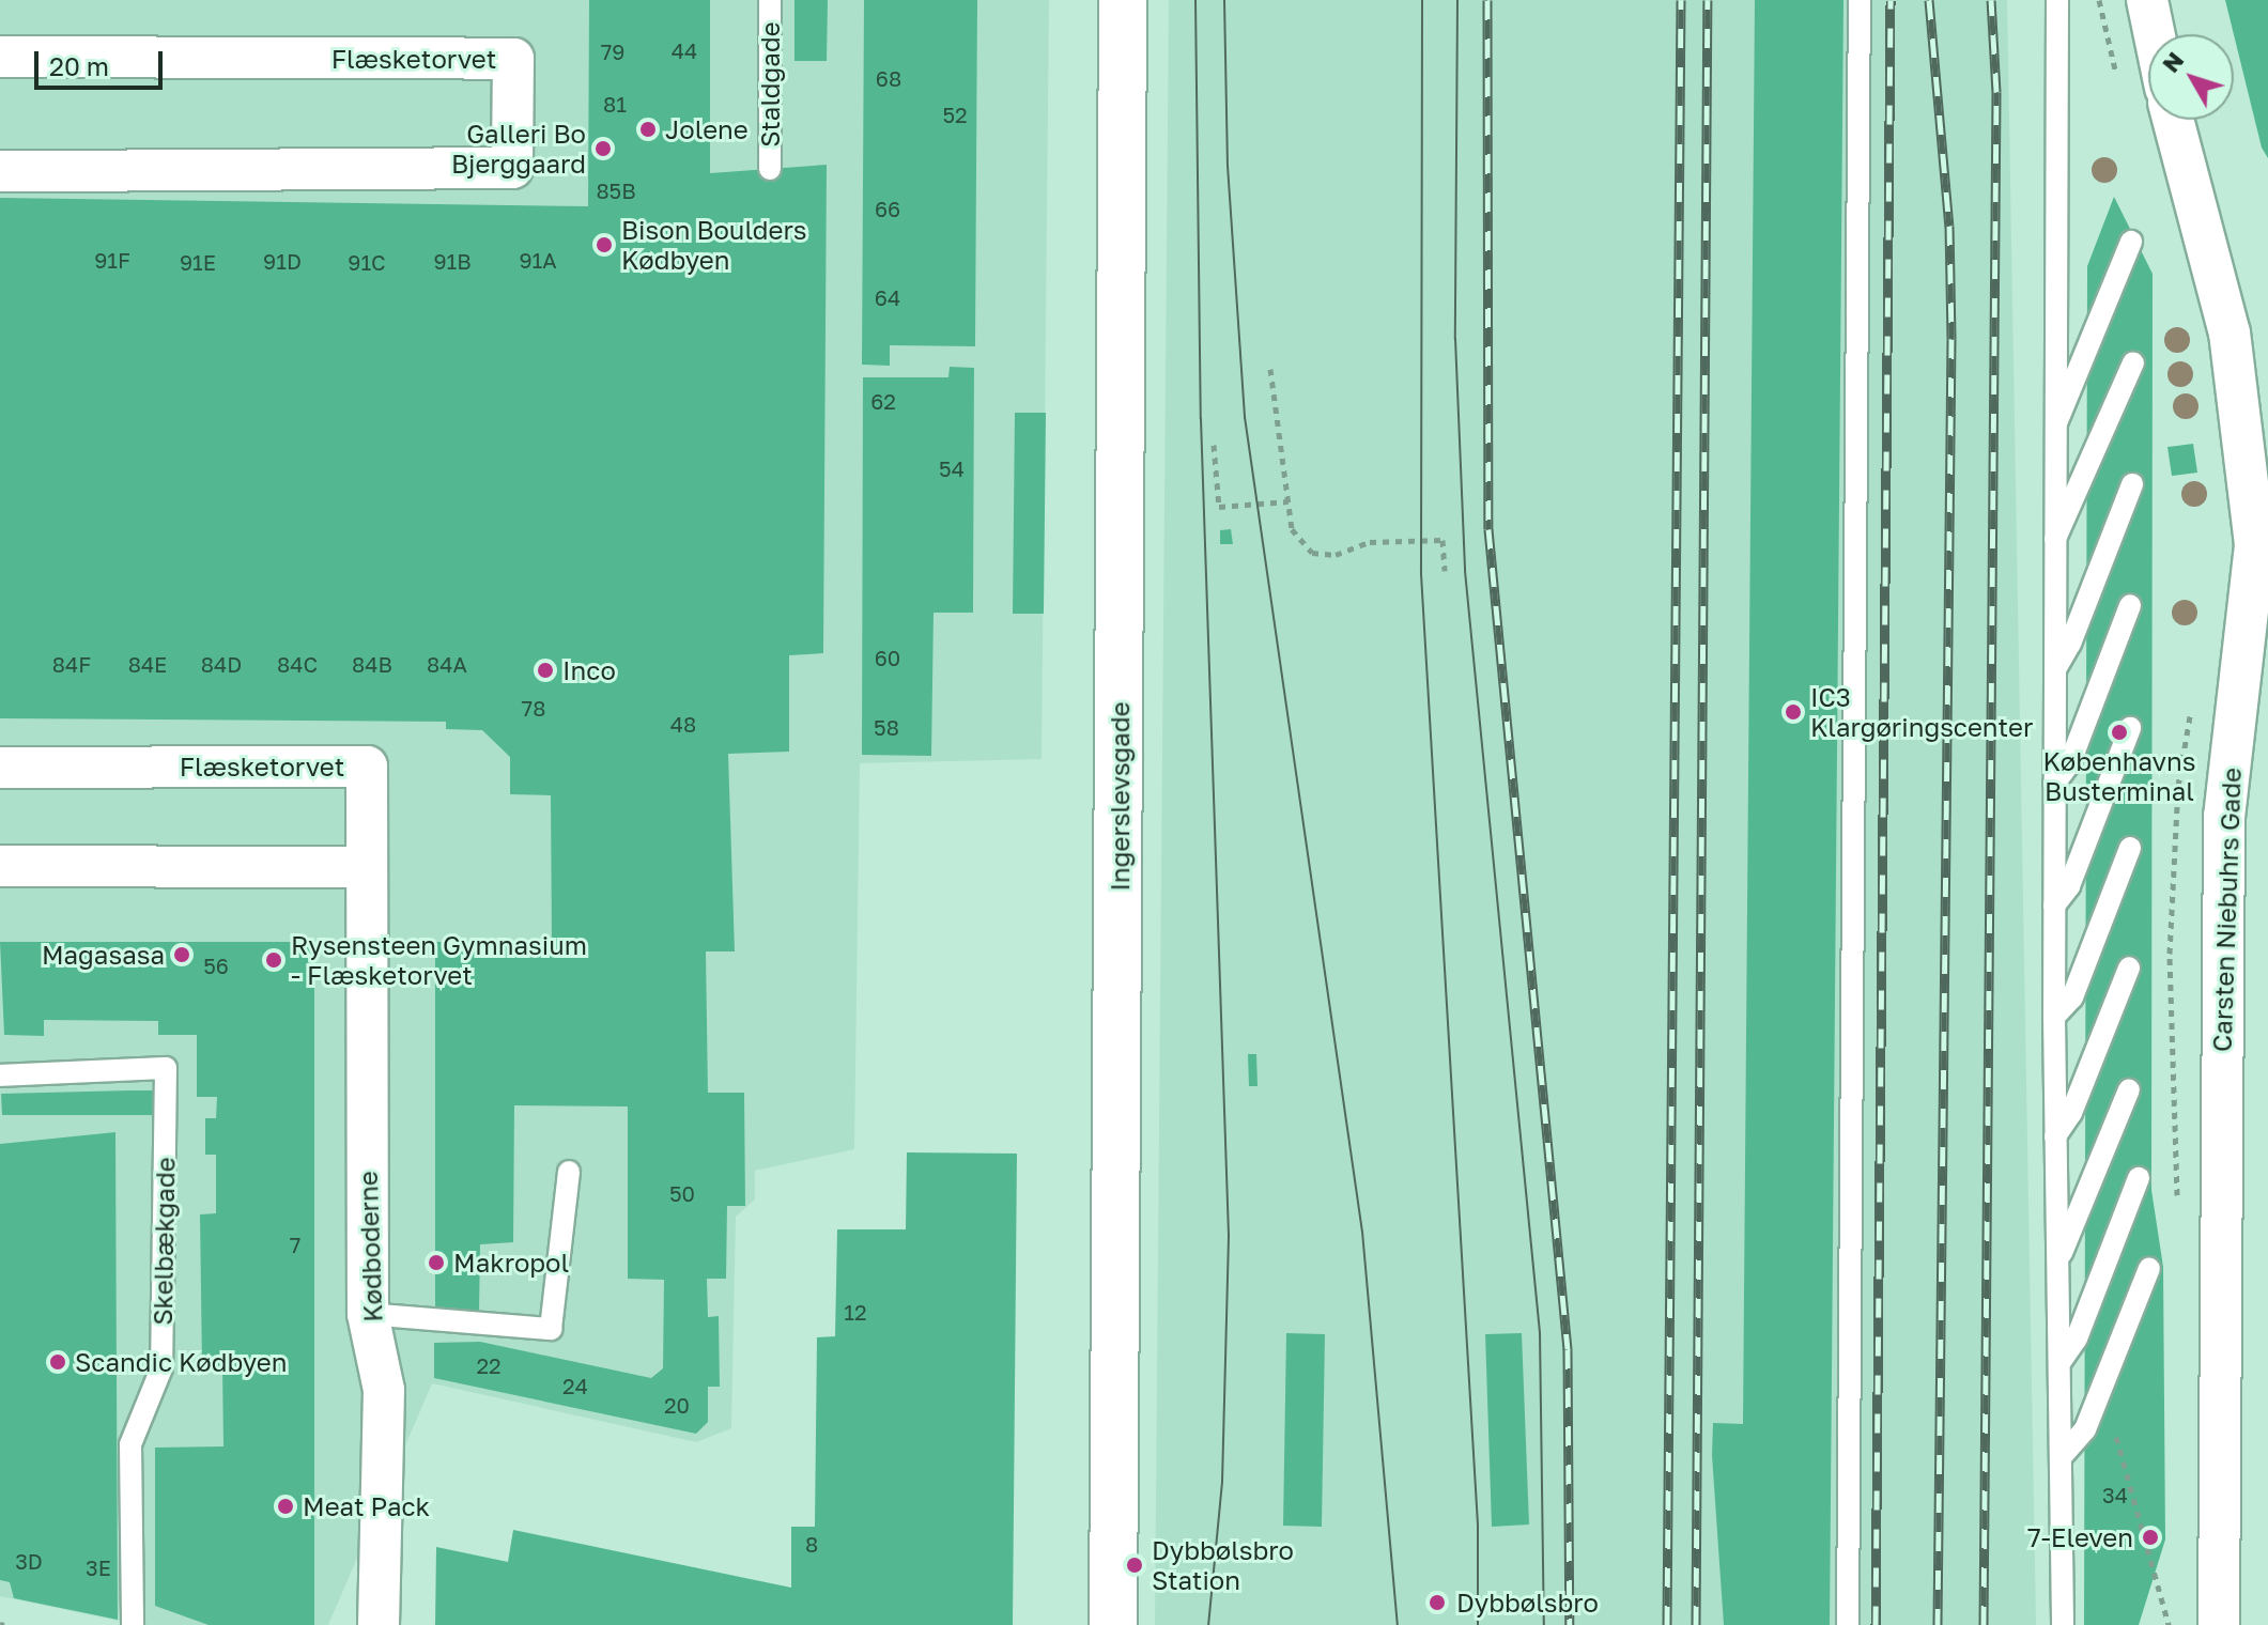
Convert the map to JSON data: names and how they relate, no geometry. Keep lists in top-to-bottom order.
{
  "streets": {
    "street": [
      "Flæsketorvet",
      "Ingerslevsgade",
      "Carsten Niebuhrs Gade",
      "Kødboderne"
    ],
    "lane": ["Staldgade", "Skelbækgade"]
  },
  "crossings": [
    ["Flæsketorvet", "Kødboderne"]
  ],
  "places": [
    "Jolene",
    "Galleri Bo Bjerggaard",
    "Bison Boulders Kødbyen",
    "Inco",
    "IC3 Klargøringscenter",
    "Københavns Busterminal",
    "Magasasa",
    "Rysensteen Gymnasium - Flæsketorvet",
    "Makropol",
    "Scandic Kødbyen",
    "Meat Pack",
    "7-Eleven",
    "Dybbølsbro Station",
    "Dybbølsbro"
  ],
  "house_numbers": [
    "44",
    "79",
    "68",
    "81",
    "52",
    "85B",
    "66",
    "91F",
    "91A",
    "91D",
    "91B",
    "91E",
    "91C",
    "64",
    "62",
    "54",
    "60",
    "84F",
    "84E",
    "84D",
    "84C",
    "84B",
    "84A",
    "78",
    "48",
    "58",
    "56",
    "50",
    "7",
    "12",
    "22",
    "24",
    "20",
    "34",
    "8",
    "3D",
    "3E"
  ],
  "scale_bar": "20 m",
  "north": "top left"
}
